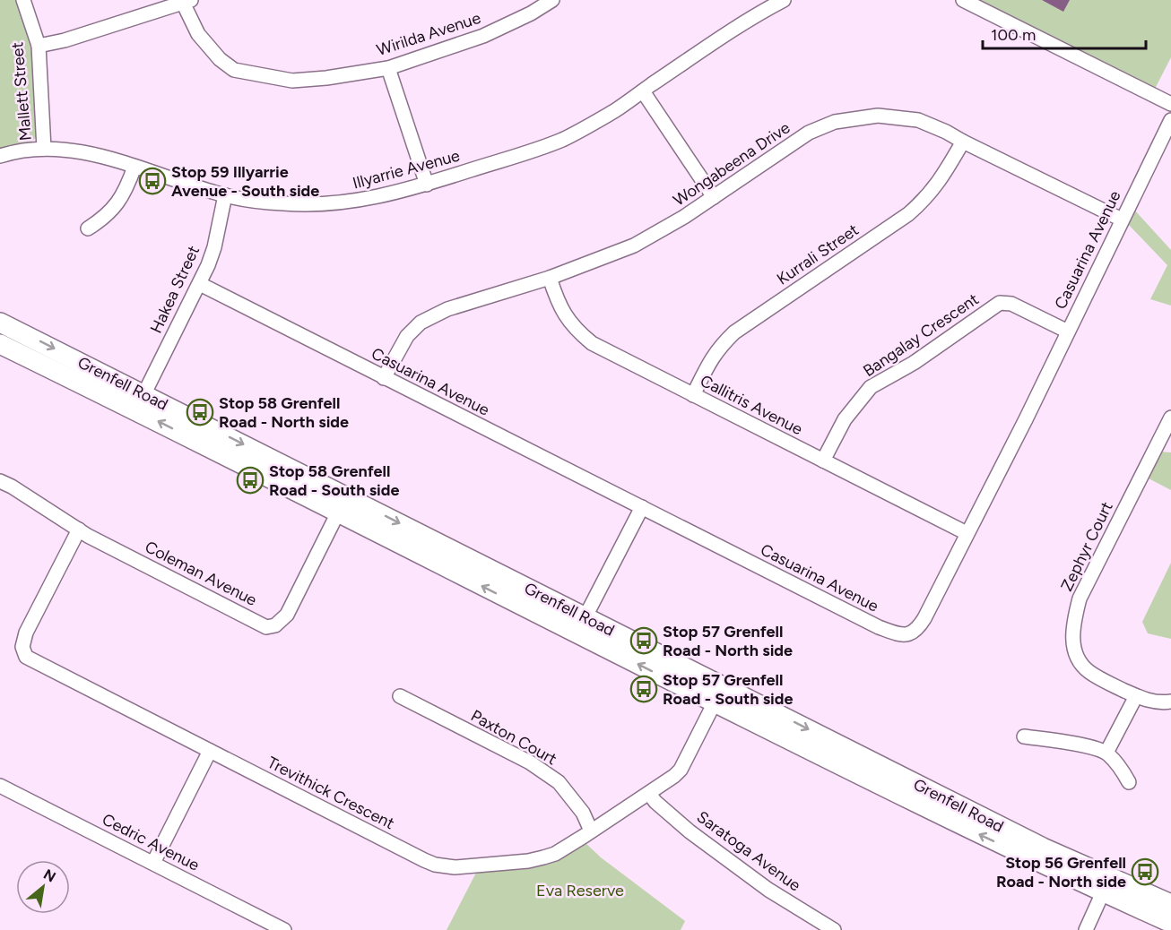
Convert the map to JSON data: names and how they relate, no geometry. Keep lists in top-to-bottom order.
{
  "streets": {
    "main road": ["Grenfell Road"],
    "street": [
      "Wirilda Avenue",
      "Mallett Street",
      "Wongabeena Drive",
      "Illyarrie Avenue",
      "Casuarina Avenue",
      "Kurrali Street",
      "Hakea Street",
      "Bangalay Crescent",
      "Callitris Avenue",
      "Zephyr Court",
      "Coleman Avenue",
      "Paxton Court",
      "Trevithick Crescent",
      "Cedric Avenue",
      "Saratoga Avenue"
    ]
  },
  "crossings": [
    ["Mallett Street", "Illyarrie Avenue"],
    ["Wongabeena Drive", "Casuarina Avenue"],
    ["Wongabeena Drive", "Kurrali Street"],
    ["Wongabeena Drive", "Callitris Avenue"],
    ["Illyarrie Avenue", "Hakea Street"],
    ["Casuarina Avenue", "Hakea Street"],
    ["Casuarina Avenue", "Bangalay Crescent"],
    ["Casuarina Avenue", "Callitris Avenue"],
    ["Kurrali Street", "Callitris Avenue"],
    ["Hakea Street", "Grenfell Road"],
    ["Bangalay Crescent", "Callitris Avenue"],
    ["Grenfell Road", "Coleman Avenue"],
    ["Grenfell Road", "Trevithick Crescent"],
    ["Coleman Avenue", "Trevithick Crescent"],
    ["Paxton Court", "Trevithick Crescent"],
    ["Trevithick Crescent", "Saratoga Avenue"]
  ],
  "parks": ["Eva Reserve"],
  "places": {
    "bus stop": [
      "Stop 59 Illyarrie Avenue - South side",
      "Stop 58 Grenfell Road - North side",
      "Stop 58 Grenfell Road - South side",
      "Stop 57 Grenfell Road - North side",
      "Stop 57 Grenfell Road - South side",
      "Stop 56 Grenfell Road - North side"
    ]
  },
  "scale_bar": "100 m",
  "north": "top right"
}
